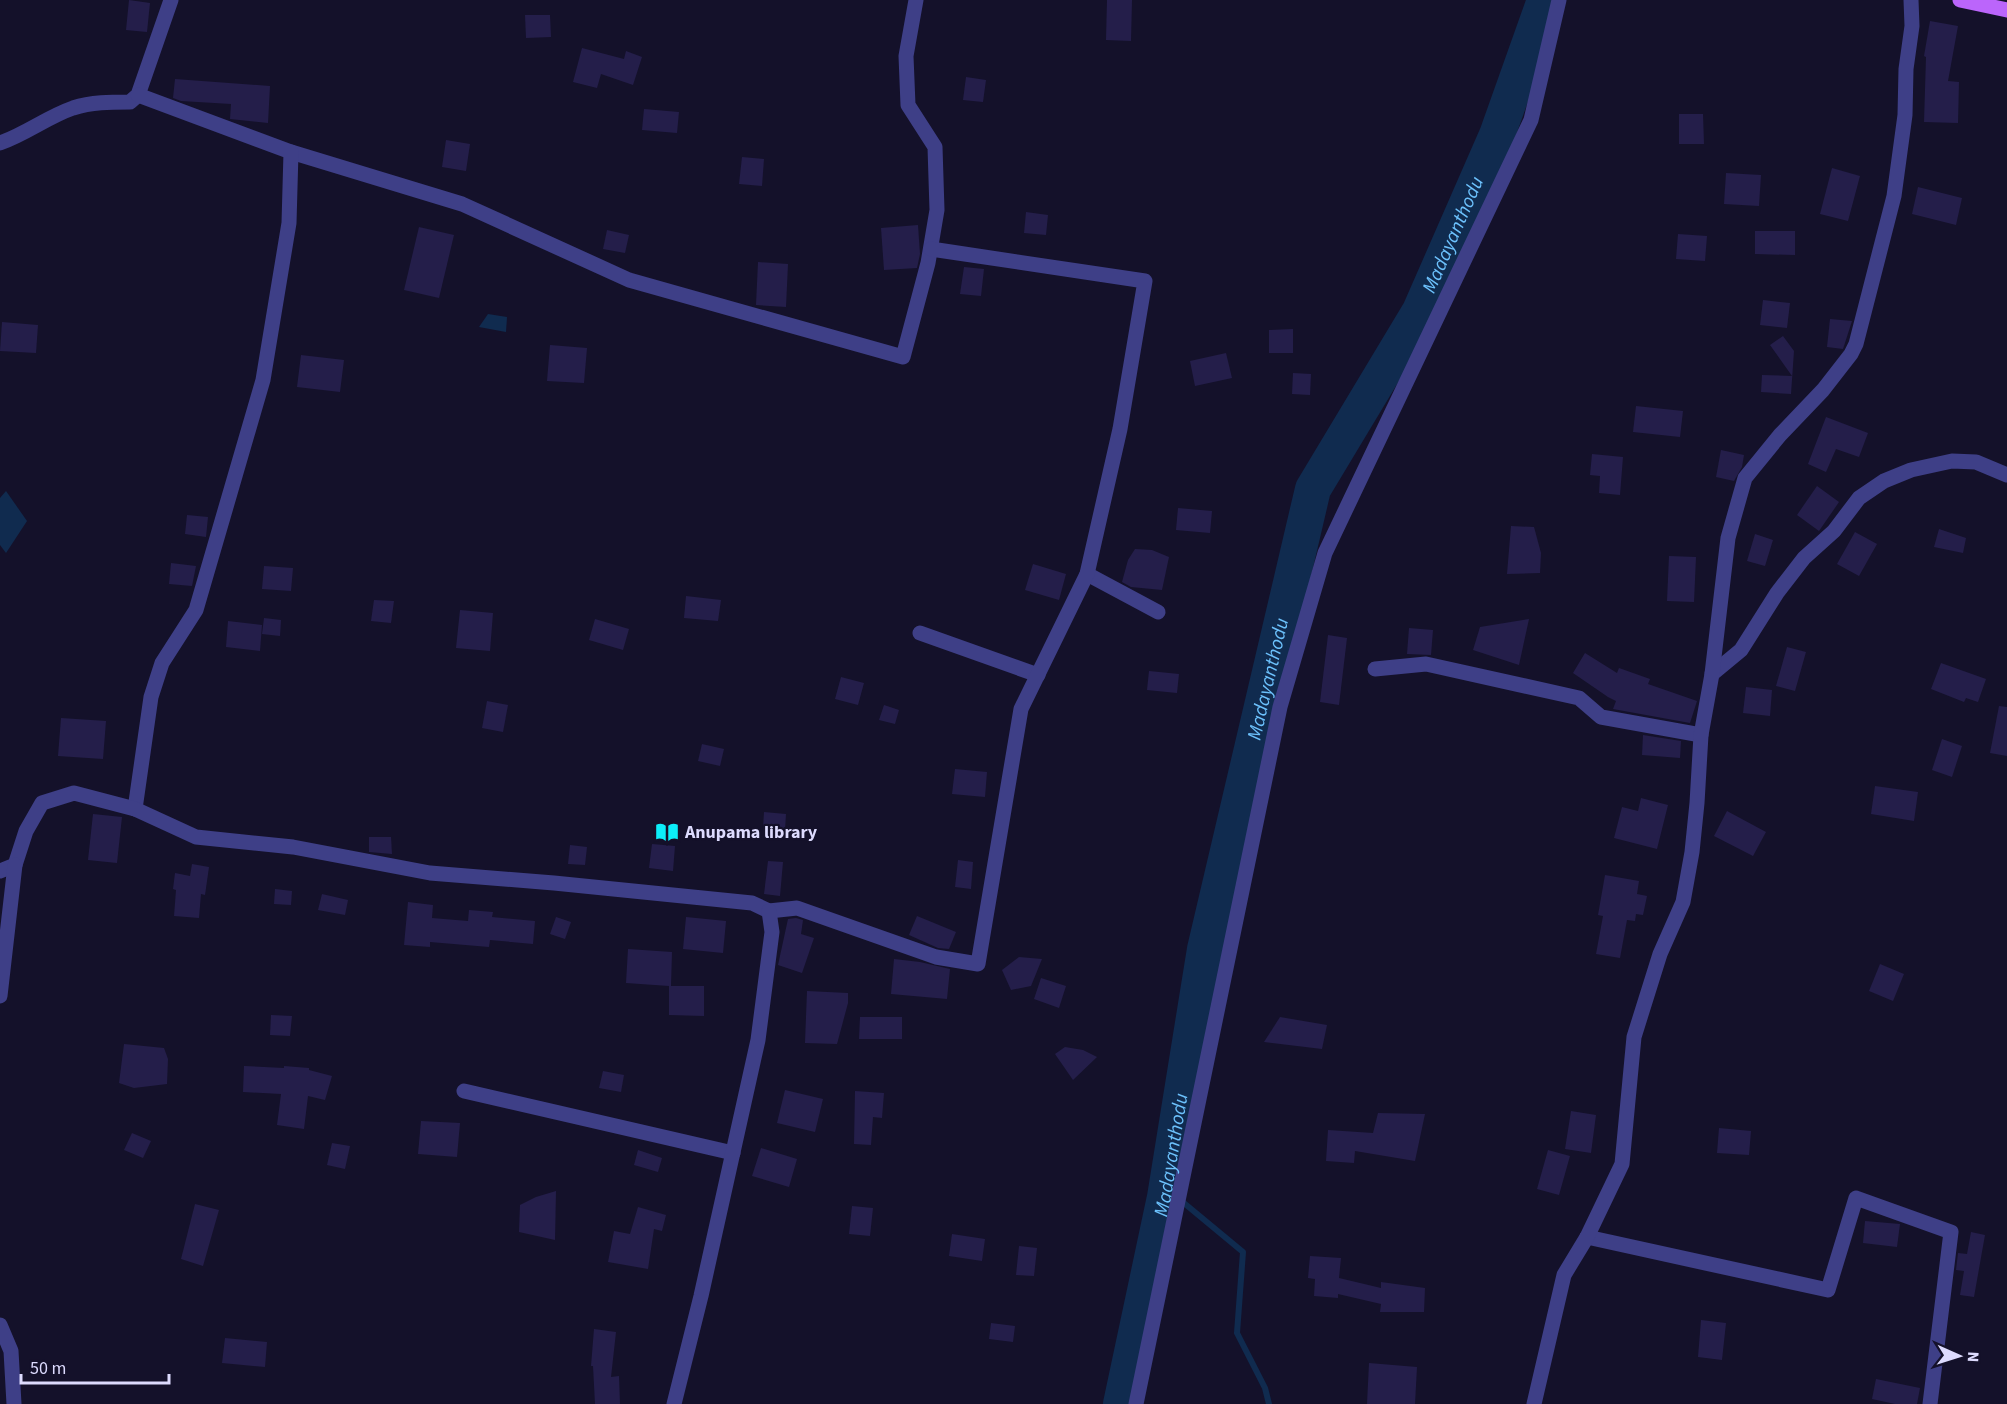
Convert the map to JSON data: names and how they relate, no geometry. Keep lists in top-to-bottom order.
{
  "water": ["Madayanthodu"],
  "places": {
    "library": ["Anupama library"]
  },
  "scale_bar": "50 m",
  "north": "right"
}
